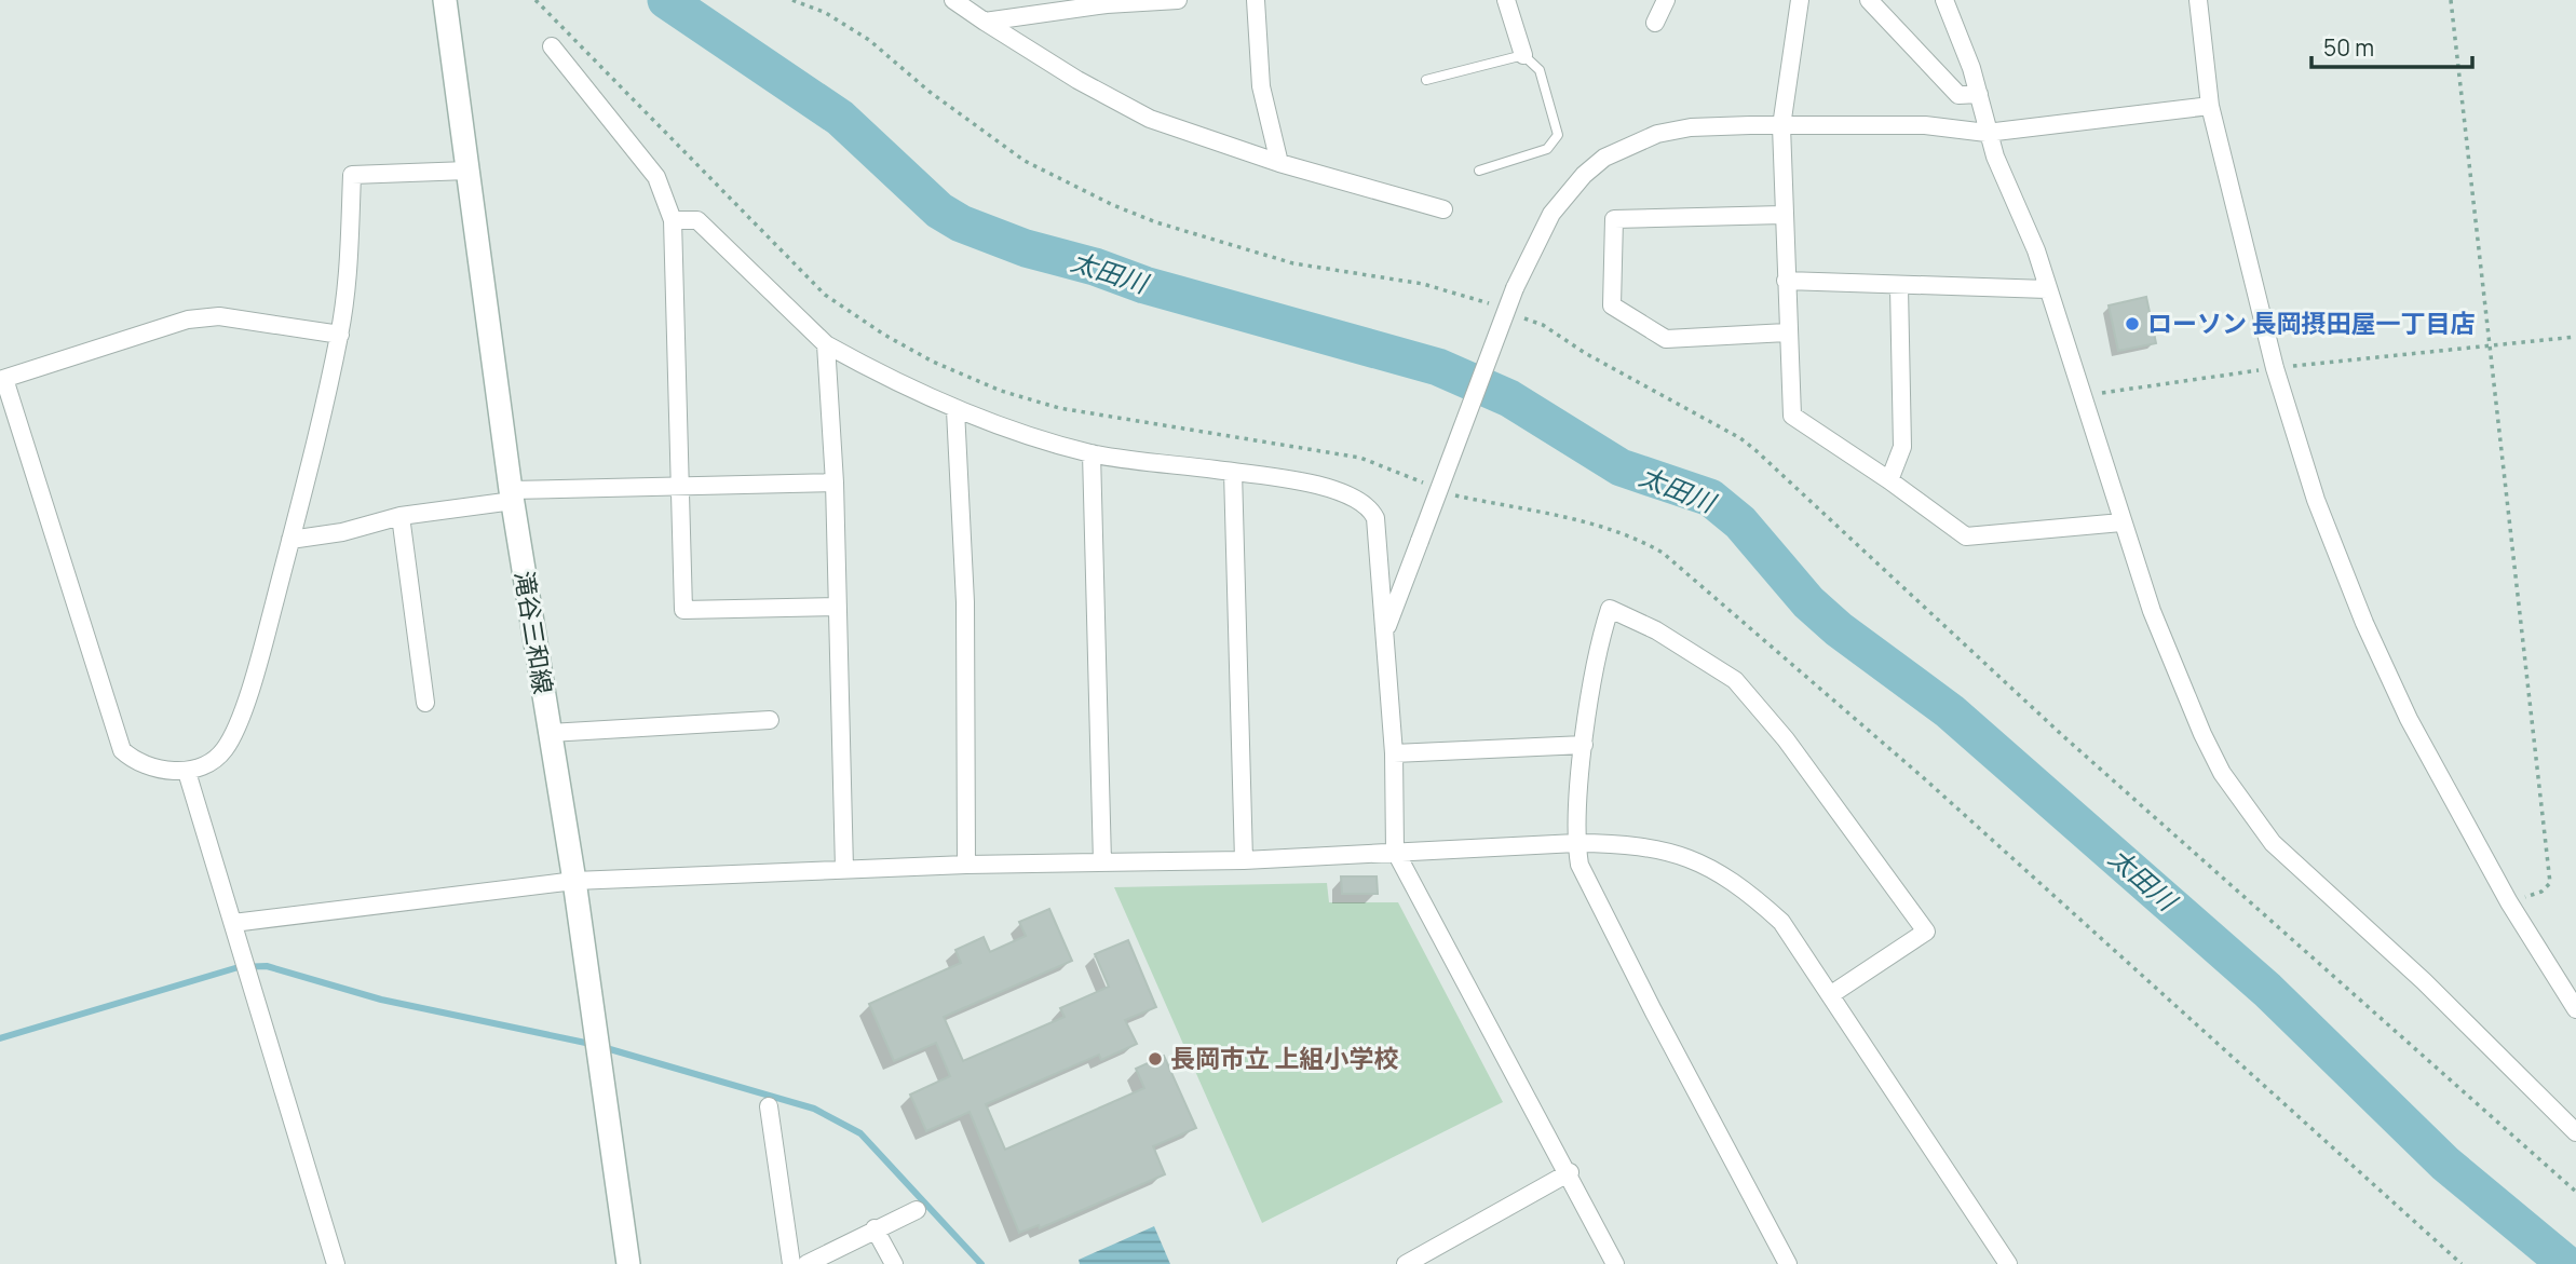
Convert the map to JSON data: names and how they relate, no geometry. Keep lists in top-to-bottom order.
{
  "streets": {
    "main road": ["滝谷三和線"]
  },
  "water": ["太田川"],
  "places": ["ローソン 長岡摂田屋一丁目店", "長岡市立 上組小学校"],
  "scale_bar": "50 m"
}
